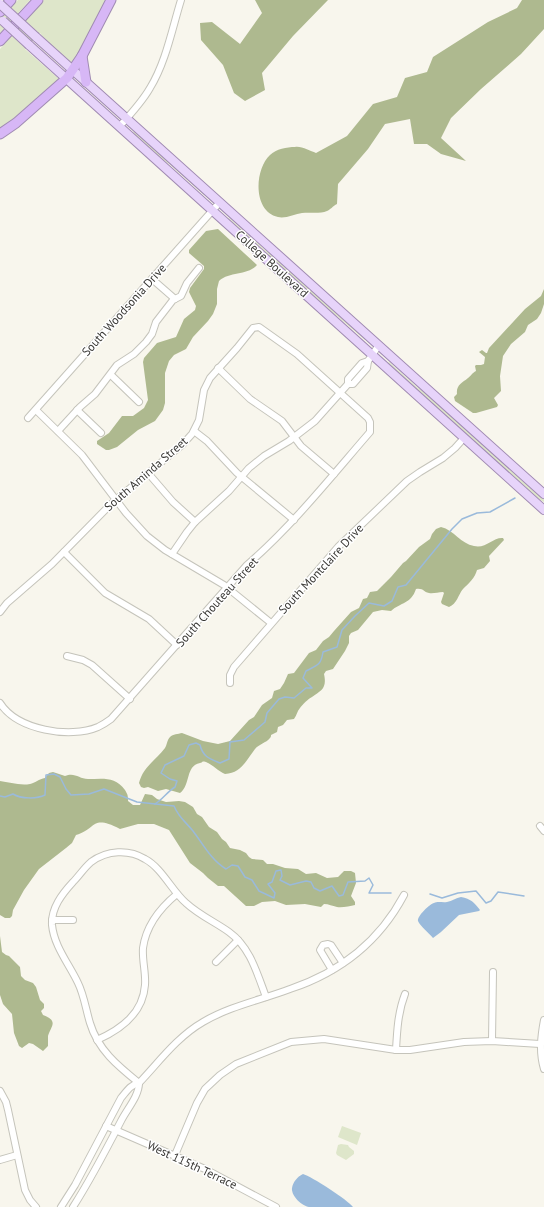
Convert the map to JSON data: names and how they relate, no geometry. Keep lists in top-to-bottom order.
{
  "streets": {
    "main road": ["College Boulevard"],
    "street": [
      "South Woodsonia Drive",
      "South Aminda Street",
      "South Montclaire Drive",
      "South Chouteau Street",
      "West 115th Terrace"
    ]
  },
  "crossings": [
    ["College Boulevard", "South Woodsonia Drive"],
    ["College Boulevard", "South Montclaire Drive"],
    ["South Aminda Street", "South Chouteau Street"]
  ]
}
